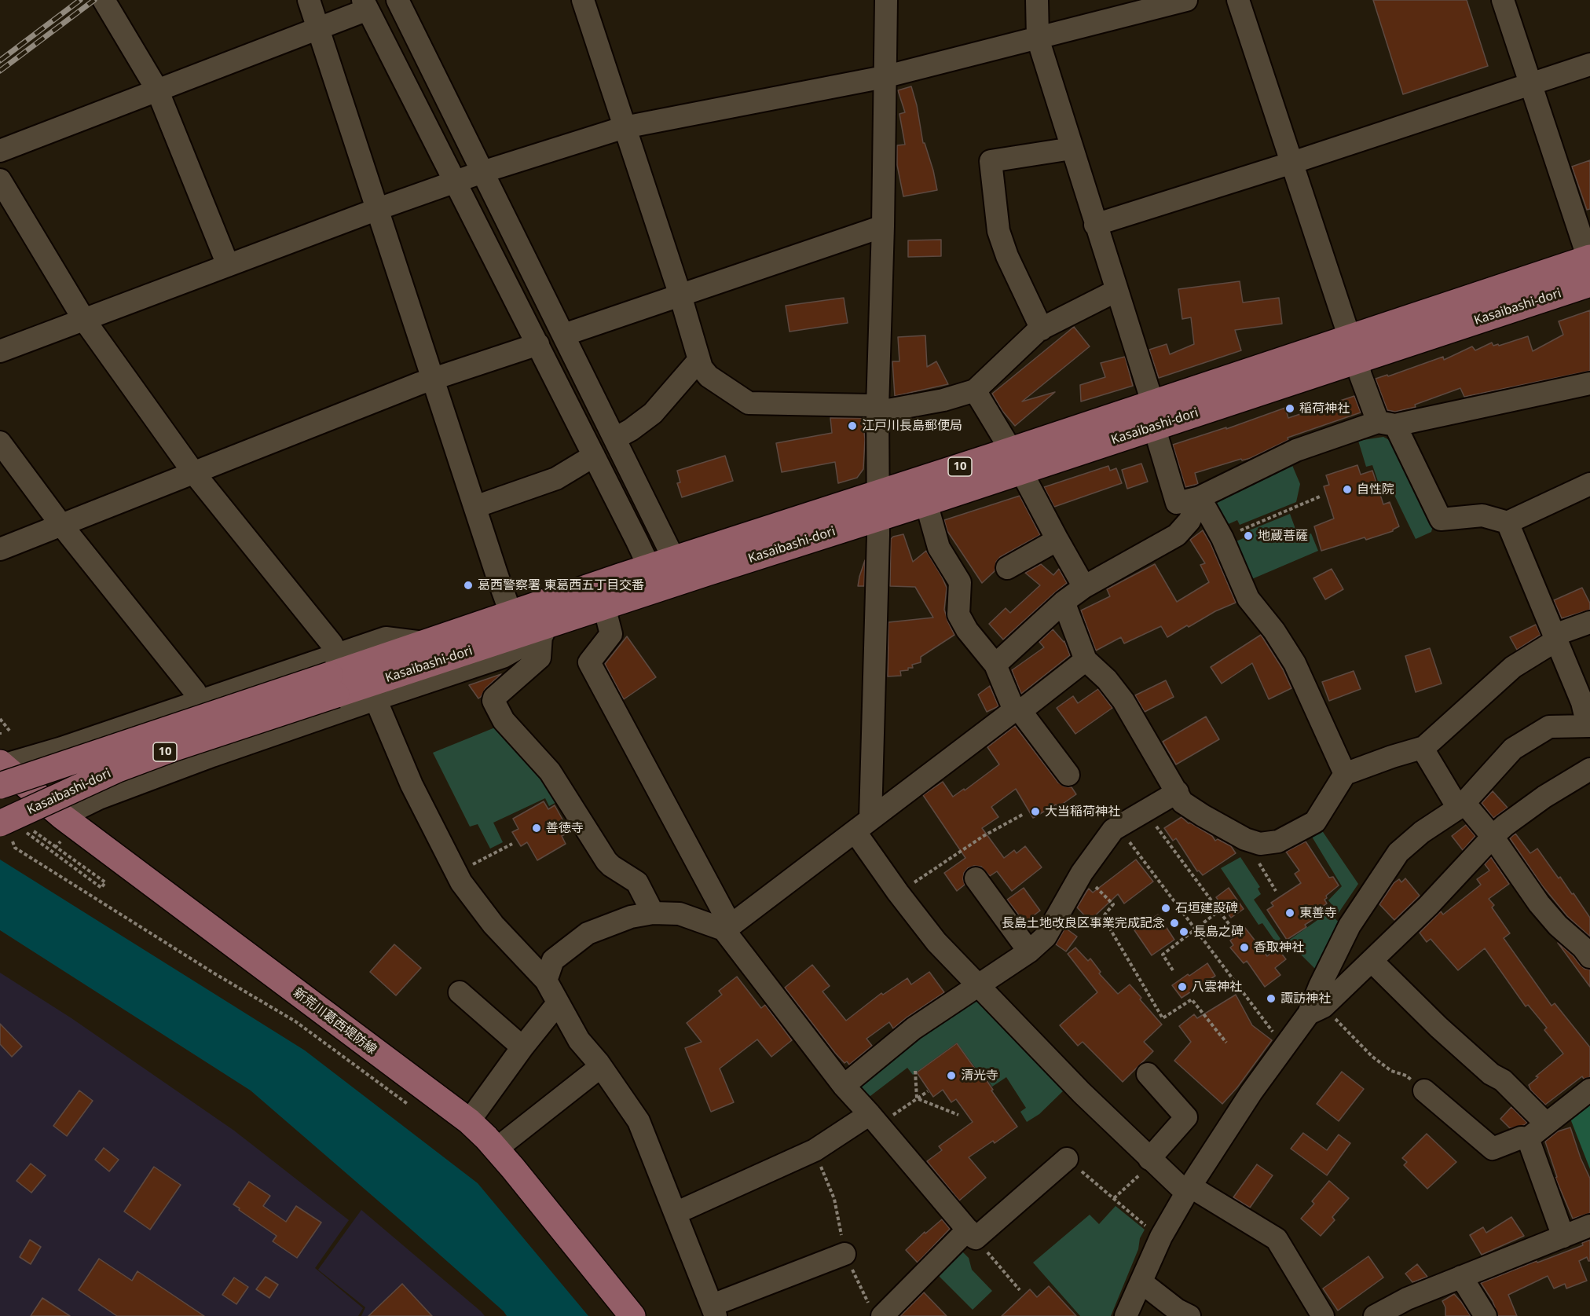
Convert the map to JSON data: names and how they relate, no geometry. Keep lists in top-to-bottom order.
{
  "streets": {
    "main road": ["Kasaibashi-dori", "10", "新荒川葛西堤防線"]
  },
  "crossings": [
    ["Kasaibashi-dori", "新荒川葛西堤防線"]
  ],
  "places": [
    "稲荷神社",
    "江戸川長島郵便局",
    "自性院",
    "地蔵菩薩",
    "葛西警察署 東葛西五丁目交番",
    "大当稲荷神社",
    "善徳寺",
    "石垣建設碑",
    "東善寺",
    "長島土地改良区事業完成記念",
    "長島之碑",
    "香取神社",
    "八雲神社",
    "諏訪神社",
    "清光寺"
  ]
}
